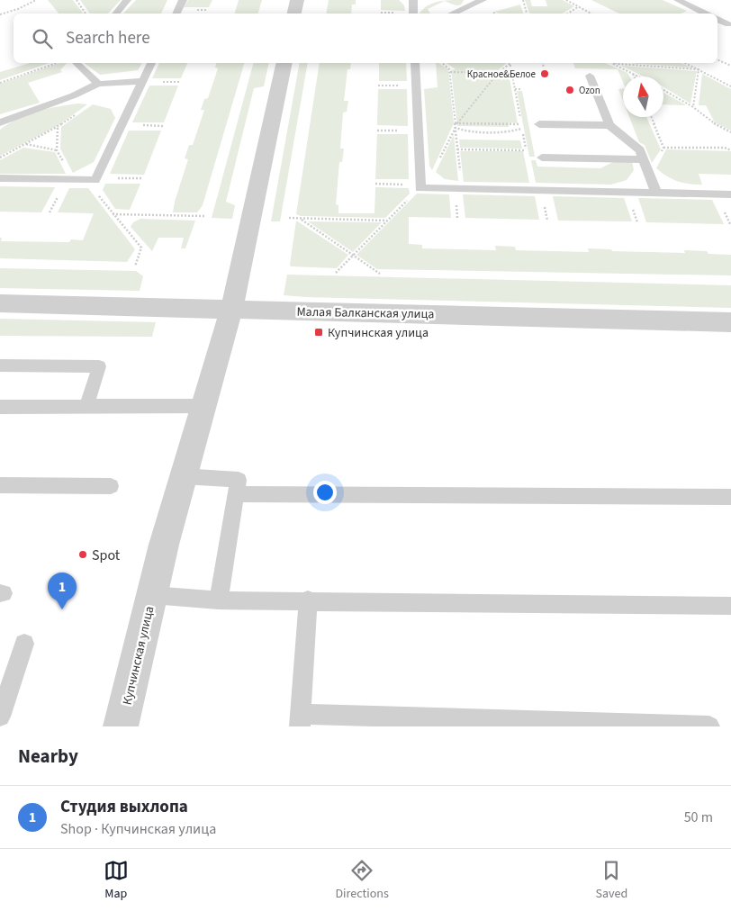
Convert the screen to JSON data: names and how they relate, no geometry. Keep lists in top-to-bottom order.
{
  "streets": {
    "street": ["Малая Балканская улица", "Купчинская улица"]
  },
  "crossings": [
    ["Малая Балканская улица", "Купчинская улица"]
  ],
  "places": {
    "other": ["Красное&Белое", "Ozon", "Spot"],
    "transit": ["Купчинская улица"]
  },
  "north": "top",
  "page": {
    "search": "Search here",
    "pins": "1",
    "heading": "Nearby",
    "list": [
      {
        "mark": "1",
        "name": "Студия выхлопа",
        "note": "Shop · Купчинская улица",
        "value": "50 m"
      }
    ],
    "nav": ["Map", "Directions", "Saved"]
  }
}
